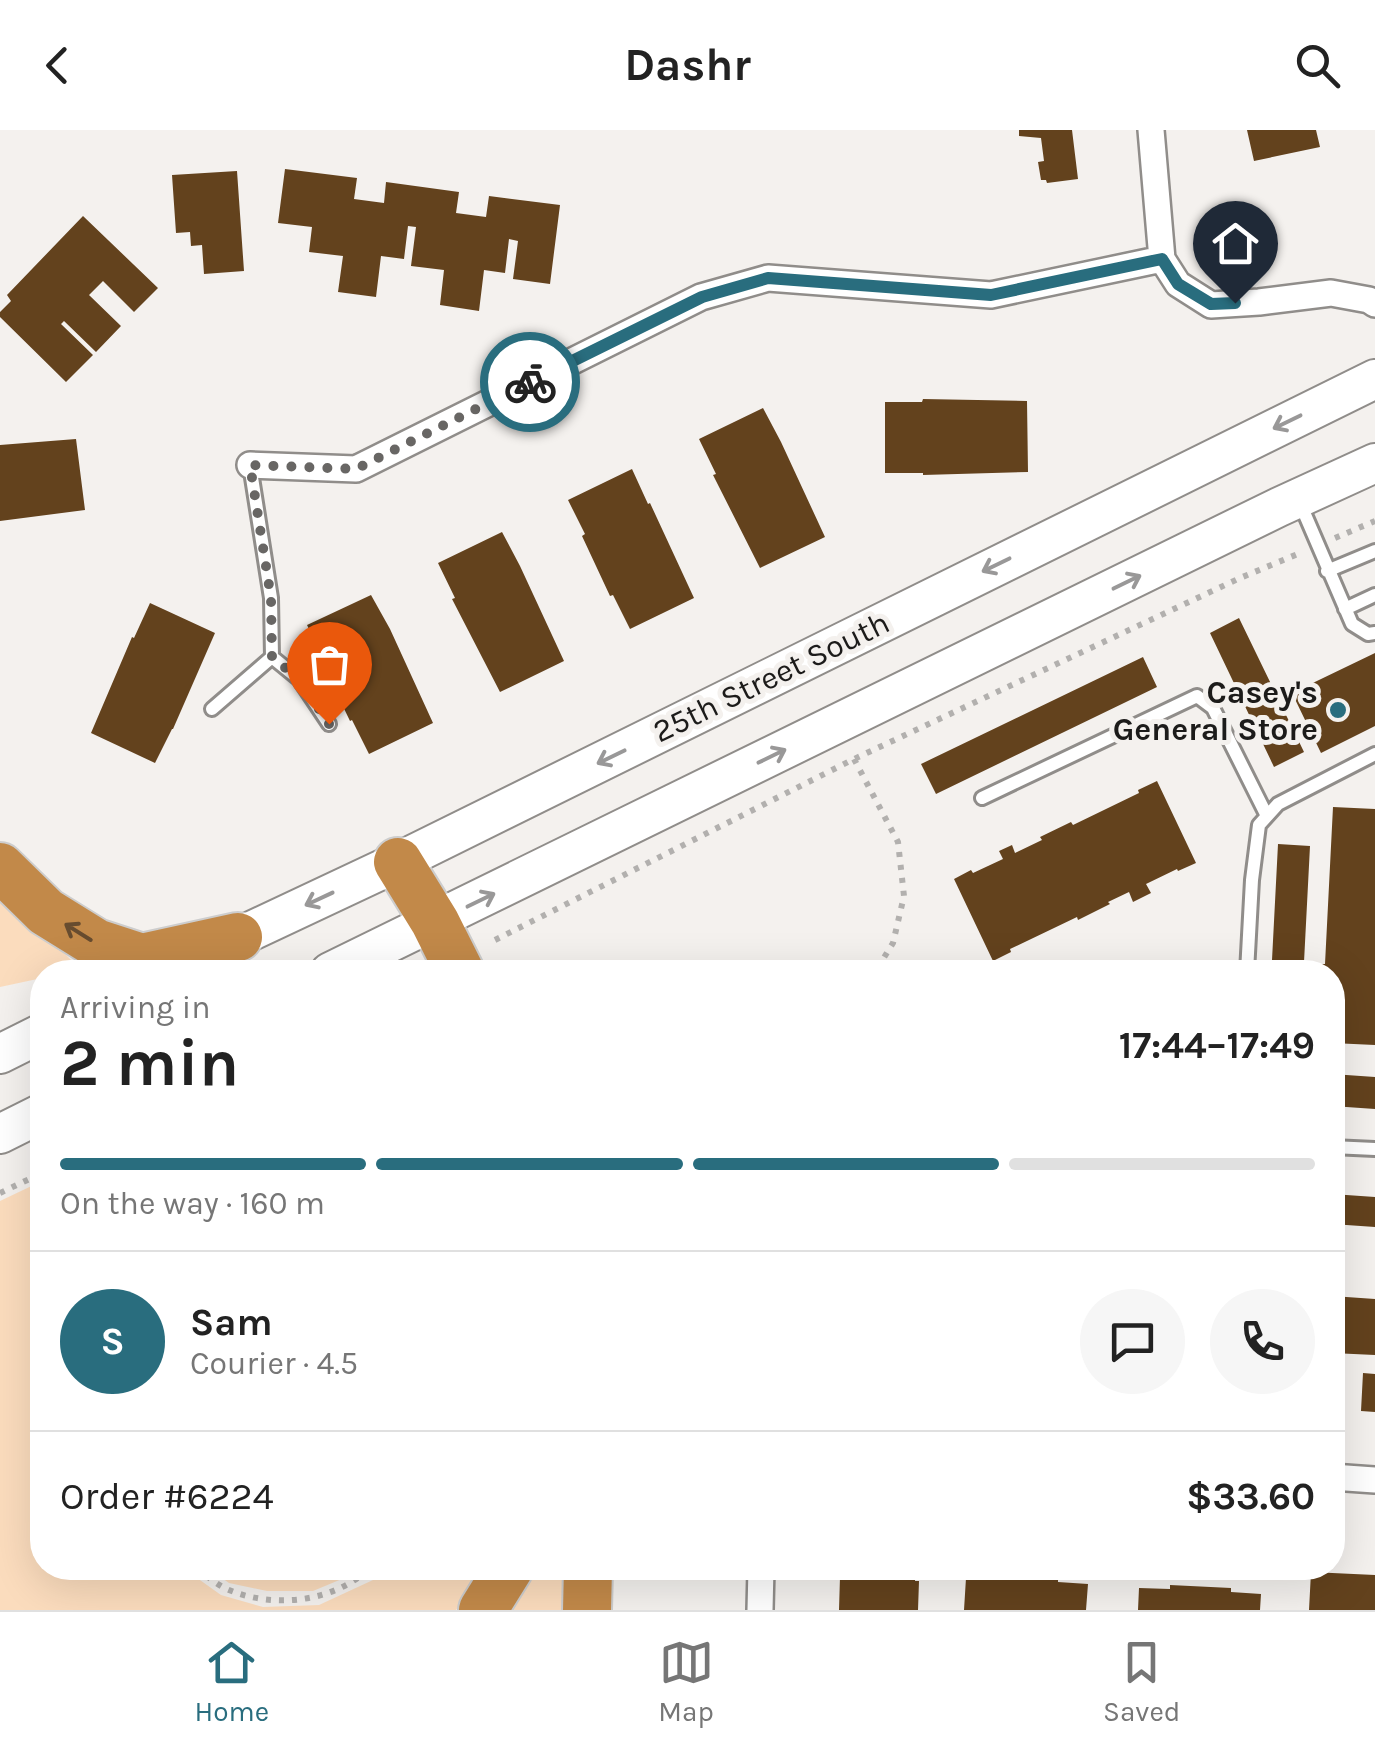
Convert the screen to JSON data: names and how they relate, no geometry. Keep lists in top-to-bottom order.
{
  "streets": {
    "main road": ["25th Street South"]
  },
  "places": ["Casey's General Store"],
  "page": {
    "header": "Dashr",
    "heading": ["2 min", "Arriving in", "17:44–17:49"],
    "panel": [
      "Sam",
      "Courier · 4.5",
      "Order #6224",
      "$33.60"
    ],
    "bar": "On the way · 160 m",
    "round": "S",
    "tabs": ["Home", "Map", "Saved"]
  }
}
